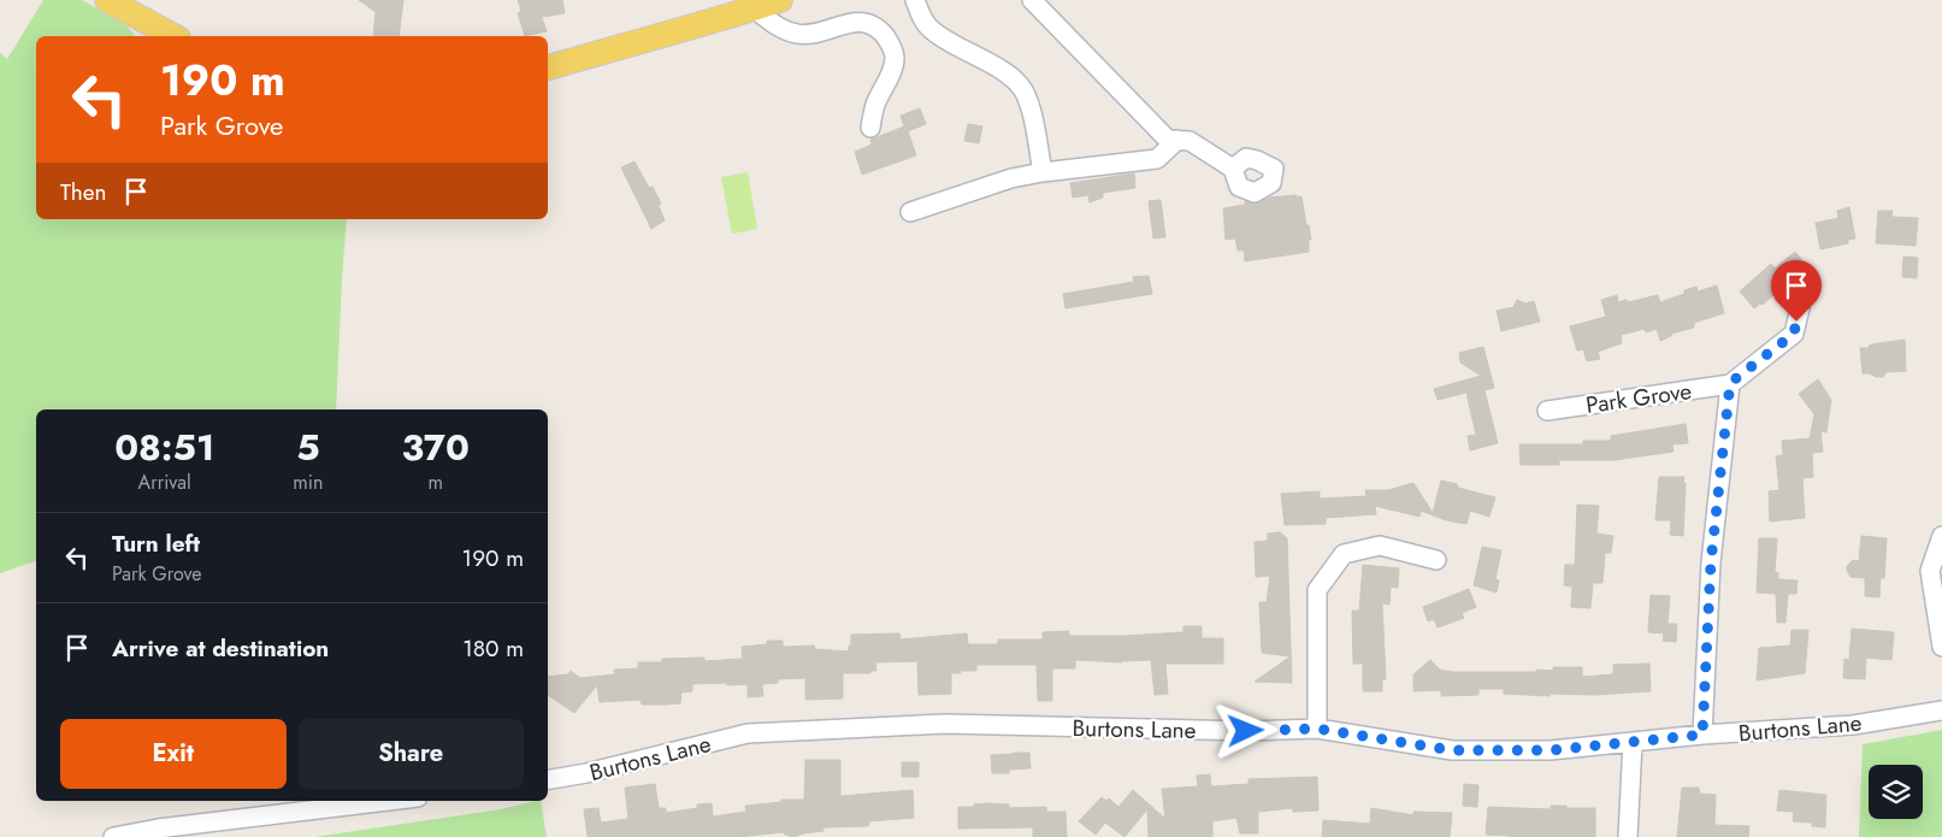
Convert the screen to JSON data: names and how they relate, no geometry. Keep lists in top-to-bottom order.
{
  "streets": {
    "street": ["Park Grove", "Burtons Lane"]
  },
  "page": {
    "turn": ["190 m", "Park Grove"],
    "then": "Then",
    "eta": [
      "08:51",
      "Arrival",
      "5",
      "min",
      "370",
      "m"
    ],
    "list": [
      {
        "name": "Turn left",
        "note": "Park Grove",
        "value": "190 m"
      },
      {
        "name": "Arrive at destination",
        "value": "180 m"
      }
    ],
    "buttons": ["Exit", "Share"]
  }
}
